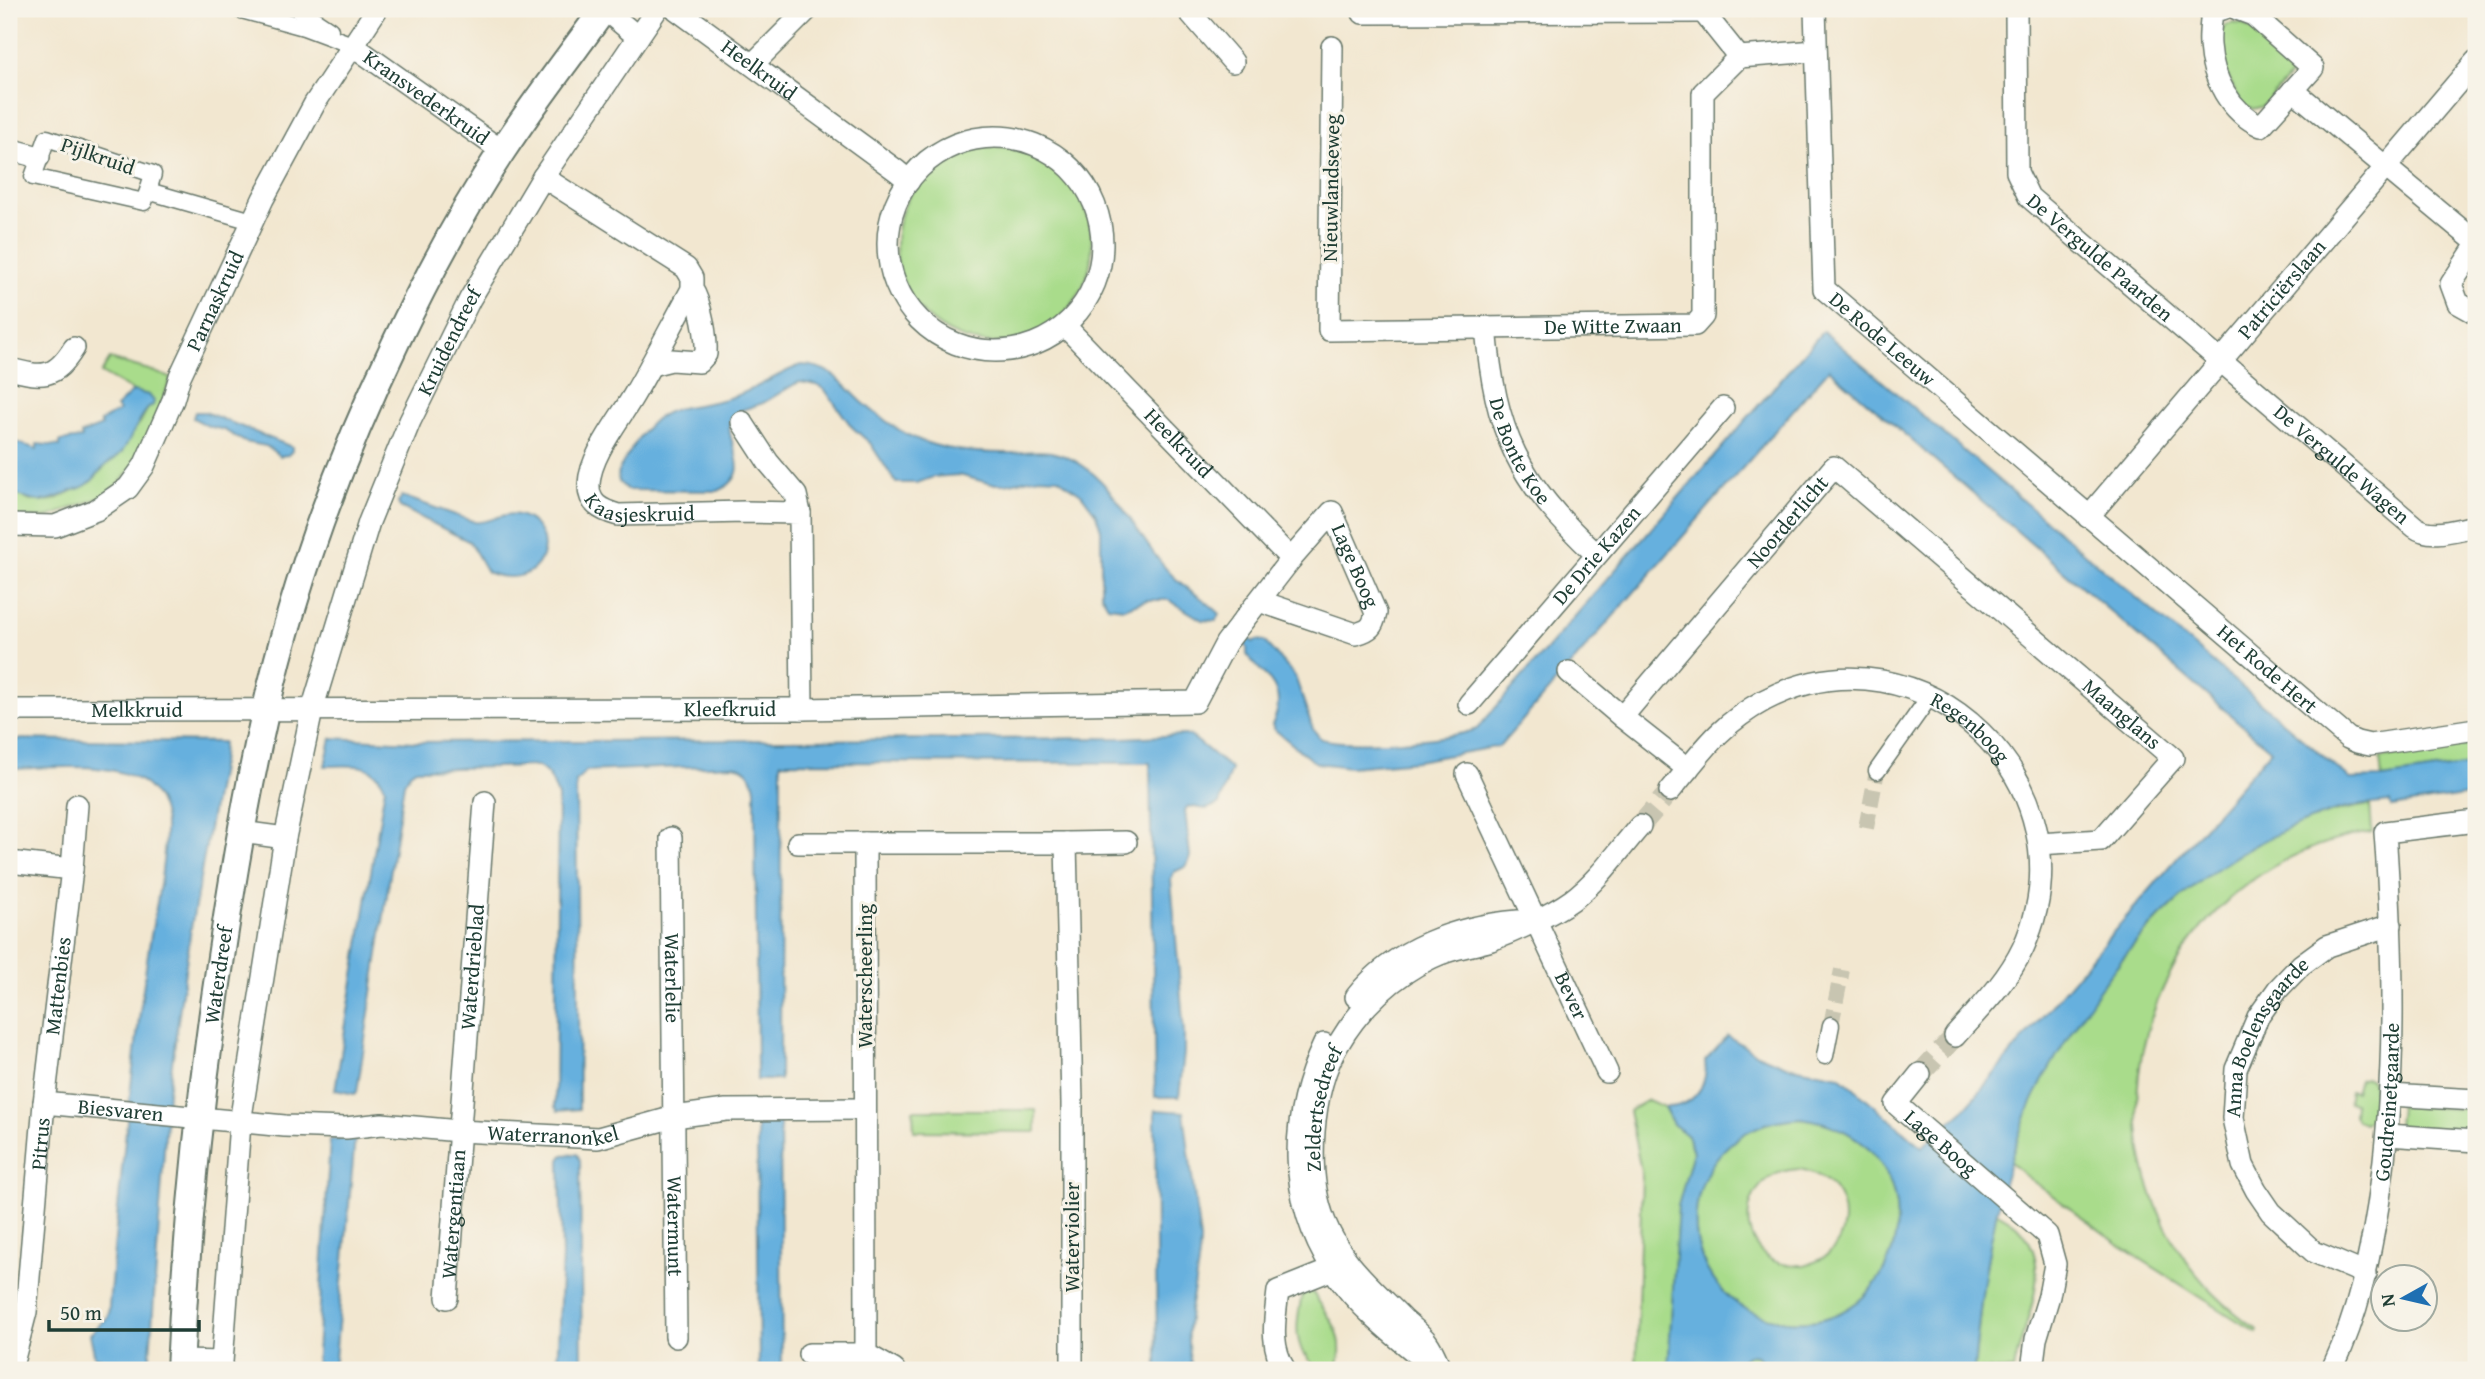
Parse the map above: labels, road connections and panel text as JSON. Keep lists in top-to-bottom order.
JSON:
{
  "streets": {
    "street": [
      "Heelkruid",
      "Kransvederkruid",
      "Pijlkruid",
      "Nieuwlandseweg",
      "De Vergulde Paarden",
      "Patriciërslaan",
      "Parnaskruid",
      "De Witte Zwaan",
      "De Rode Leeuw",
      "Kruidendreef",
      "De Bonte Koe",
      "De Vergulde Wagen",
      "Kaasjeskruid",
      "Noorderlicht",
      "De Drie Kazen",
      "Lage Boog",
      "Het Rode Hert",
      "Kleefkruid",
      "Melkkruid",
      "Maanglans",
      "Regenboog",
      "Waterdrieblad",
      "Waterdreef",
      "Waterscheerling",
      "Waterlelie",
      "Mattenbies",
      "Bever",
      "Anna Boelensgaarde",
      "Goudreinetgaarde",
      "Zeldertsedreef",
      "Biesvaren",
      "Waterranonkel",
      "Pitrus",
      "Watergentiaan",
      "Watermunt",
      "Waterviolier"
    ]
  },
  "crossings": [
    ["Heelkruid", "Lage Boog"],
    ["Kransvederkruid", "Parnaskruid"],
    ["Pijlkruid", "Parnaskruid"],
    ["Nieuwlandseweg", "De Witte Zwaan"],
    ["De Vergulde Paarden", "Patriciërslaan"],
    ["De Vergulde Paarden", "De Vergulde Wagen"],
    ["Patriciërslaan", "De Rode Leeuw"],
    ["Patriciërslaan", "De Vergulde Wagen"],
    ["Patriciërslaan", "Het Rode Hert"],
    ["De Witte Zwaan", "De Bonte Koe"],
    ["De Rode Leeuw", "Het Rode Hert"],
    ["Kruidendreef", "Kleefkruid"],
    ["Kruidendreef", "Waterdreef"],
    ["De Bonte Koe", "De Drie Kazen"],
    ["Noorderlicht", "Maanglans"],
    ["Lage Boog", "Kleefkruid"],
    ["Kleefkruid", "Melkkruid"],
    ["Kleefkruid", "Waterdreef"],
    ["Melkkruid", "Waterdreef"],
    ["Maanglans", "Regenboog"],
    ["Waterdrieblad", "Waterranonkel"],
    ["Waterdrieblad", "Watergentiaan"],
    ["Waterdreef", "Biesvaren"],
    ["Waterdreef", "Waterranonkel"],
    ["Waterscheerling", "Waterranonkel"],
    ["Waterlelie", "Waterranonkel"],
    ["Waterlelie", "Watermunt"],
    ["Mattenbies", "Biesvaren"],
    ["Mattenbies", "Pitrus"],
    ["Bever", "Zeldertsedreef"],
    ["Anna Boelensgaarde", "Goudreinetgaarde"],
    ["Biesvaren", "Pitrus"],
    ["Waterranonkel", "Watergentiaan"],
    ["Waterranonkel", "Watermunt"]
  ],
  "scale_bar": "50 m",
  "north": "left"
}
